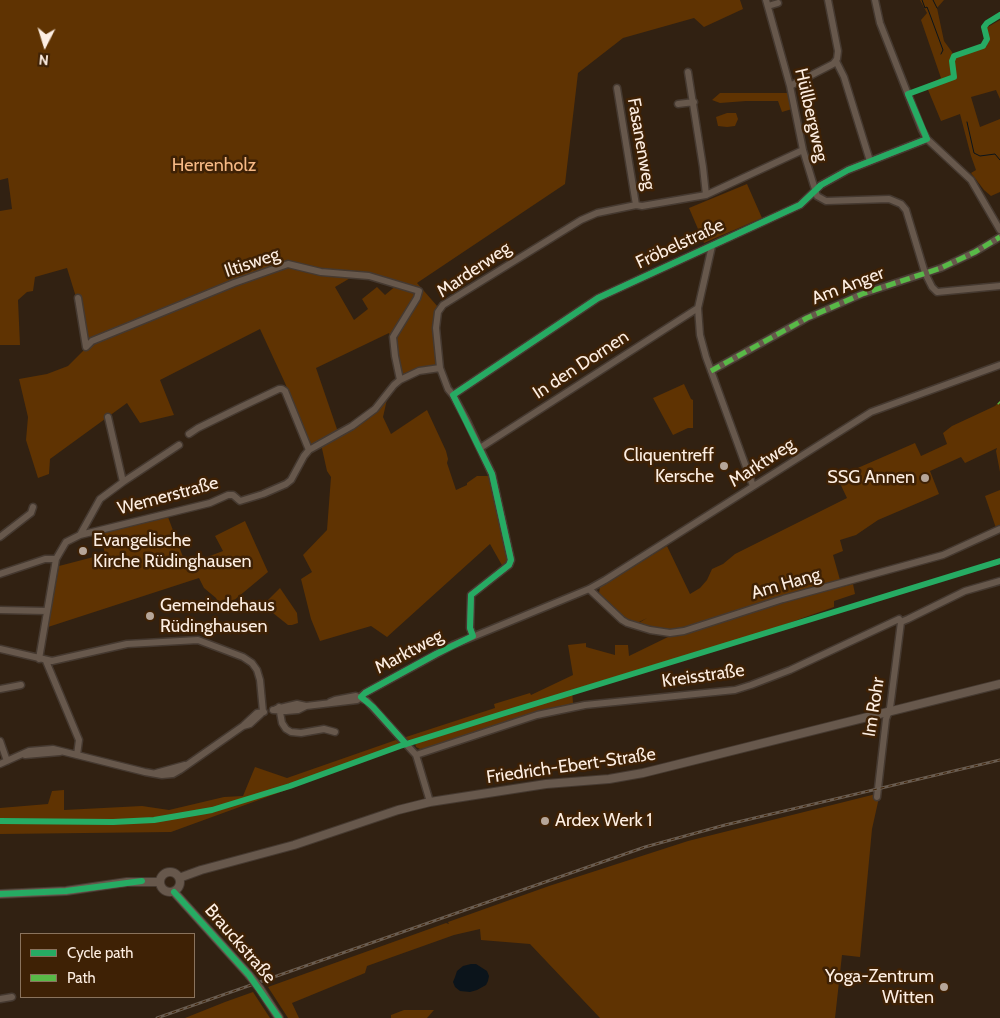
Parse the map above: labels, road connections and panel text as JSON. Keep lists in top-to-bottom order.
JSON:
{
  "streets": {
    "street": [
      "Hüllbergweg",
      "Fasanenweg",
      "Fröbelstraße",
      "Iltisweg",
      "Marderweg",
      "Am Anger",
      "In den Dornen",
      "Marktweg",
      "Wemerstraße",
      "Am Hang",
      "Kreisstraße",
      "Im Rohr",
      "Friedrich-Ebert-Straße",
      "Brauckstraße"
    ]
  },
  "crossings": [
    ["Hüllbergweg", "Fröbelstraße"],
    ["Hüllbergweg", "Marderweg"],
    ["Fasanenweg", "Marderweg"],
    ["Fröbelstraße", "Marderweg"],
    ["Iltisweg", "Wemerstraße"],
    ["Marderweg", "In den Dornen"],
    ["Marderweg", "Marktweg"],
    ["Marderweg", "Wemerstraße"],
    ["Marktweg", "Am Hang"],
    ["Kreisstraße", "Im Rohr"],
    ["Im Rohr", "Friedrich-Ebert-Straße"],
    ["Friedrich-Ebert-Straße", "Brauckstraße"]
  ],
  "parks": ["Herrenholz"],
  "places": [
    "Cliquentreff Kersche",
    "SSG Annen",
    "Evangelische Kirche Rüdinghausen",
    "Gemeindehaus Rüdinghausen",
    "Ardex Werk 1",
    "Yoga-Zentrum Witten"
  ],
  "legend": ["Cycle path", "Path"],
  "north": "bottom"
}
